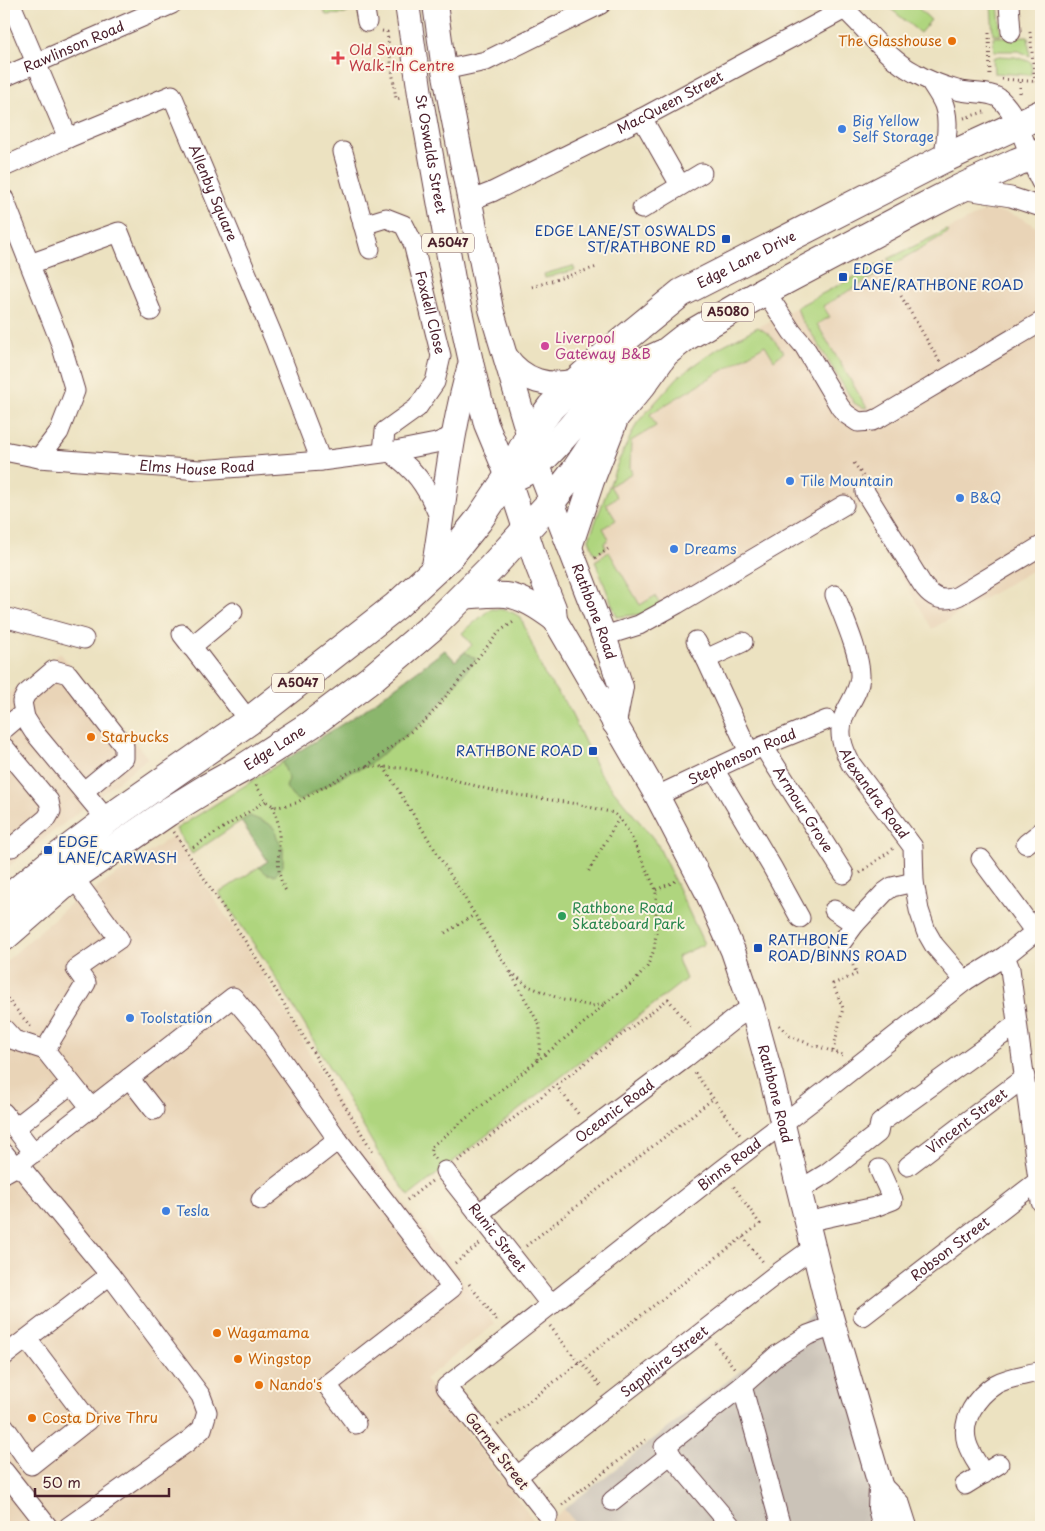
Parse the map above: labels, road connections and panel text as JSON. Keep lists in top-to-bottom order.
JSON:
{
  "streets": {
    "highway": [
      "A5047",
      "Edge Lane Drive",
      "A5080",
      "Edge Lane"
    ],
    "main road": ["St Oswalds Street", "Rathbone Road"],
    "street": [
      "Rawlinson Road",
      "MacQueen Street",
      "Allenby Square",
      "Foxdell Close",
      "Elms House Road",
      "Stephenson Road",
      "Alexandra Road",
      "Armour Grove",
      "Oceanic Road",
      "Vincent Street",
      "Binns Road",
      "Runic Street",
      "Robson Street",
      "Sapphire Street",
      "Garnet Street"
    ]
  },
  "crossings": [
    ["MacQueen Street", "St Oswalds Street"],
    ["St Oswalds Street", "A5047"],
    ["St Oswalds Street", "Edge Lane Drive"],
    ["Allenby Square", "Elms House Road"],
    ["A5047", "Edge Lane Drive"],
    ["A5047", "A5080"],
    ["A5047", "Rathbone Road"],
    ["A5047", "Edge Lane"],
    ["Foxdell Close", "Elms House Road"],
    ["A5080", "Rathbone Road"],
    ["A5080", "Edge Lane"],
    ["Rathbone Road", "Edge Lane"],
    ["Rathbone Road", "Stephenson Road"],
    ["Rathbone Road", "Oceanic Road"],
    ["Rathbone Road", "Binns Road"],
    ["Rathbone Road", "Sapphire Street"],
    ["Stephenson Road", "Armour Grove"],
    ["Alexandra Road", "Binns Road"],
    ["Oceanic Road", "Runic Street"],
    ["Binns Road", "Runic Street"],
    ["Binns Road", "Garnet Street"],
    ["Sapphire Street", "Garnet Street"]
  ],
  "places": {
    "other": [
      "The Glasshouse",
      "Big Yellow Self Storage",
      "Liverpool Gateway B&B",
      "Tile Mountain",
      "B&Q",
      "Dreams",
      "Starbucks",
      "Rathbone Road Skateboard Park",
      "Toolstation",
      "Tesla",
      "Wagamama",
      "Wingstop",
      "Nando's",
      "Costa Drive Thru"
    ],
    "health": ["Old Swan Walk-In Centre"],
    "transit": [
      "EDGE LANE/ST OSWALDS ST/RATHBONE RD",
      "EDGE LANE/RATHBONE ROAD",
      "RATHBONE ROAD",
      "EDGE LANE/CARWASH",
      "RATHBONE ROAD/BINNS ROAD"
    ]
  },
  "scale_bar": "50 m"
}
